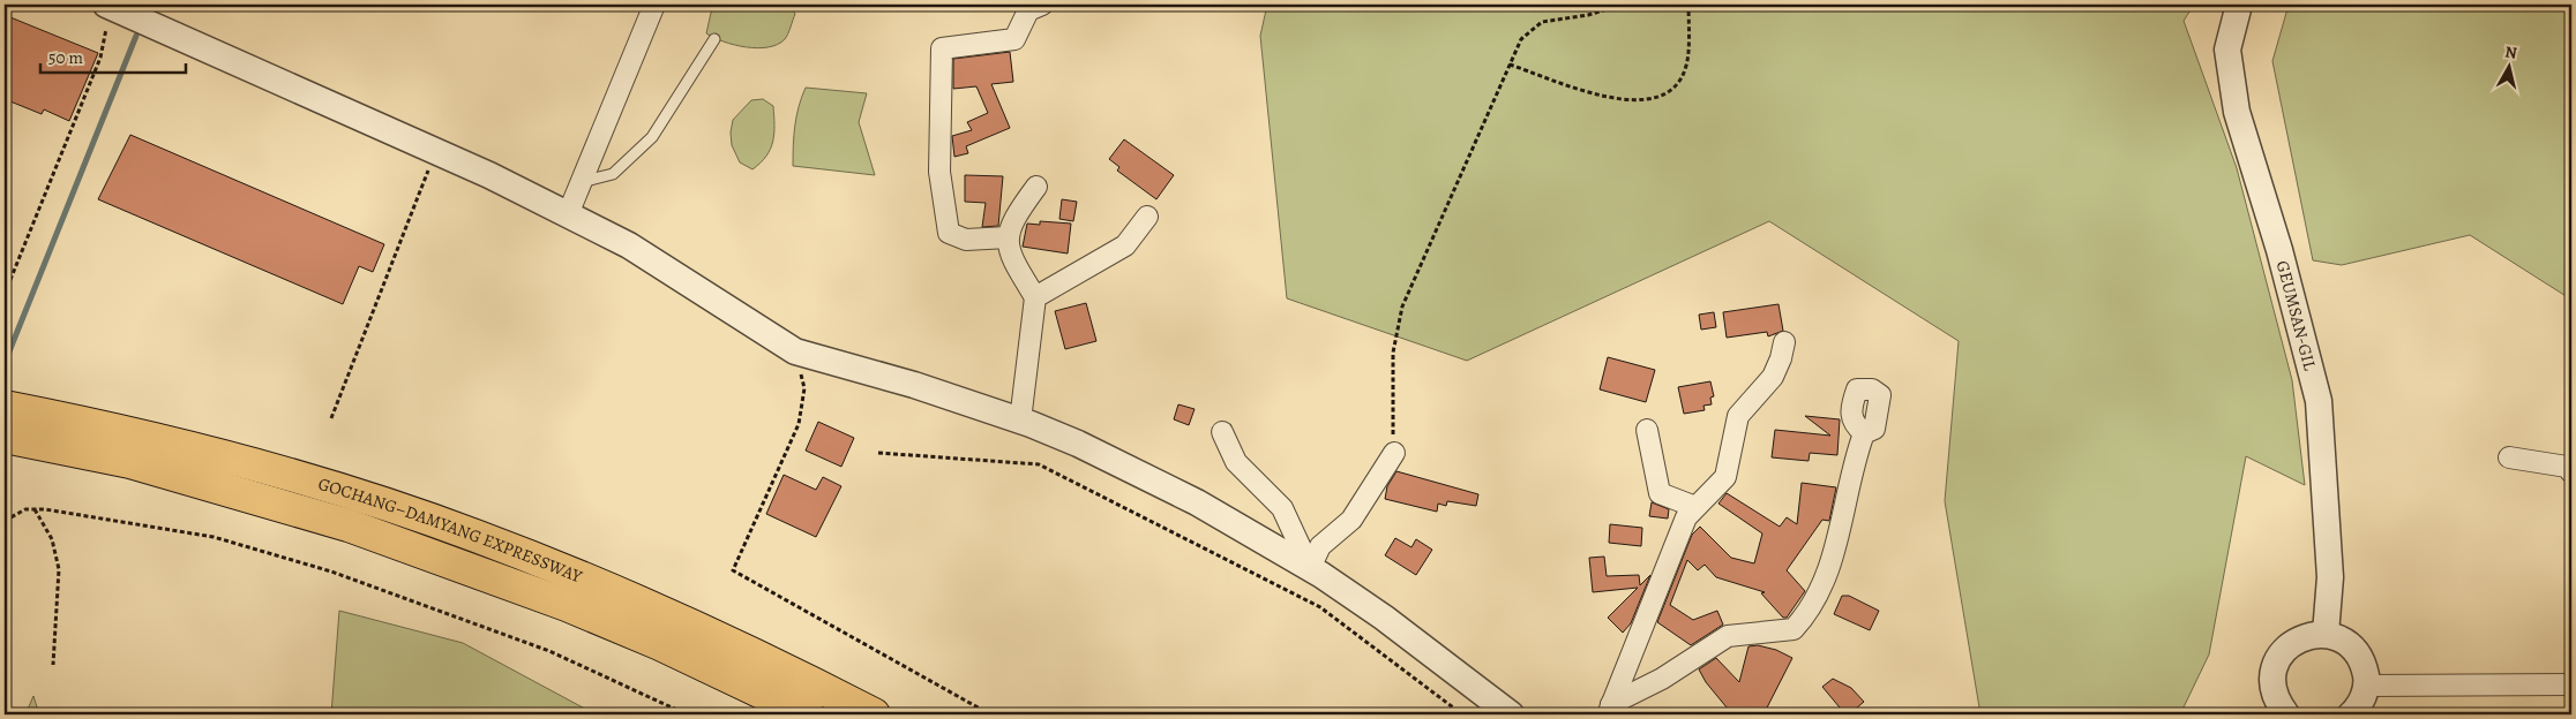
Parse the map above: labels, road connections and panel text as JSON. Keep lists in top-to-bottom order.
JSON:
{
  "streets": {
    "highway": ["GOCHANG–DAMYANG EXPRESSWAY"],
    "street": ["GEUMSAN-GIL"]
  },
  "scale_bar": "50 m",
  "north": "top"
}
